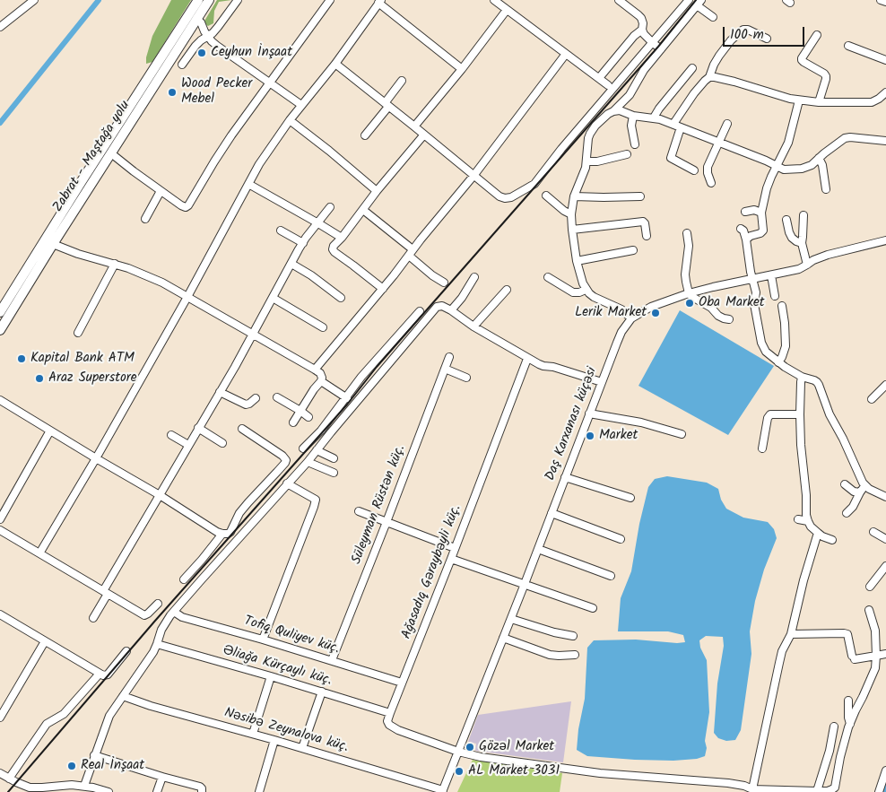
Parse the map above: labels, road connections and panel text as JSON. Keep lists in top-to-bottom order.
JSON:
{
  "streets": {
    "main road": ["Zabrat - Maştağa yolu"],
    "street": [
      "Daş Karxanası küçəsi",
      "Süleyman Rüstən küç.",
      "Ağasadıq Gəraybəyli küç.",
      "Tofiq Quliyev küç.",
      "Əliağa Kürçaylı küç.",
      "Nəsibə Zeynalova küç."
    ]
  },
  "crossings": [
    ["Daş Karxanası küçəsi", "Nəsibə Zeynalova küç."],
    ["Süleyman Rüstən küç.", "Tofiq Quliyev küç."],
    ["Ağasadıq Gəraybəyli küç.", "Tofiq Quliyev küç."],
    ["Ağasadıq Gəraybəyli küç.", "Əliağa Kürçaylı küç."]
  ],
  "places": [
    "Ceyhun İnşaat",
    "Wood Pecker Mebel",
    "Oba Market",
    "Lerik Market",
    "Kapital Bank ATM",
    "Araz Superstore",
    "Market",
    "Gözəl Market",
    "Real İnşaat",
    "AL Market 3031"
  ],
  "scale_bar": "100 m"
}
